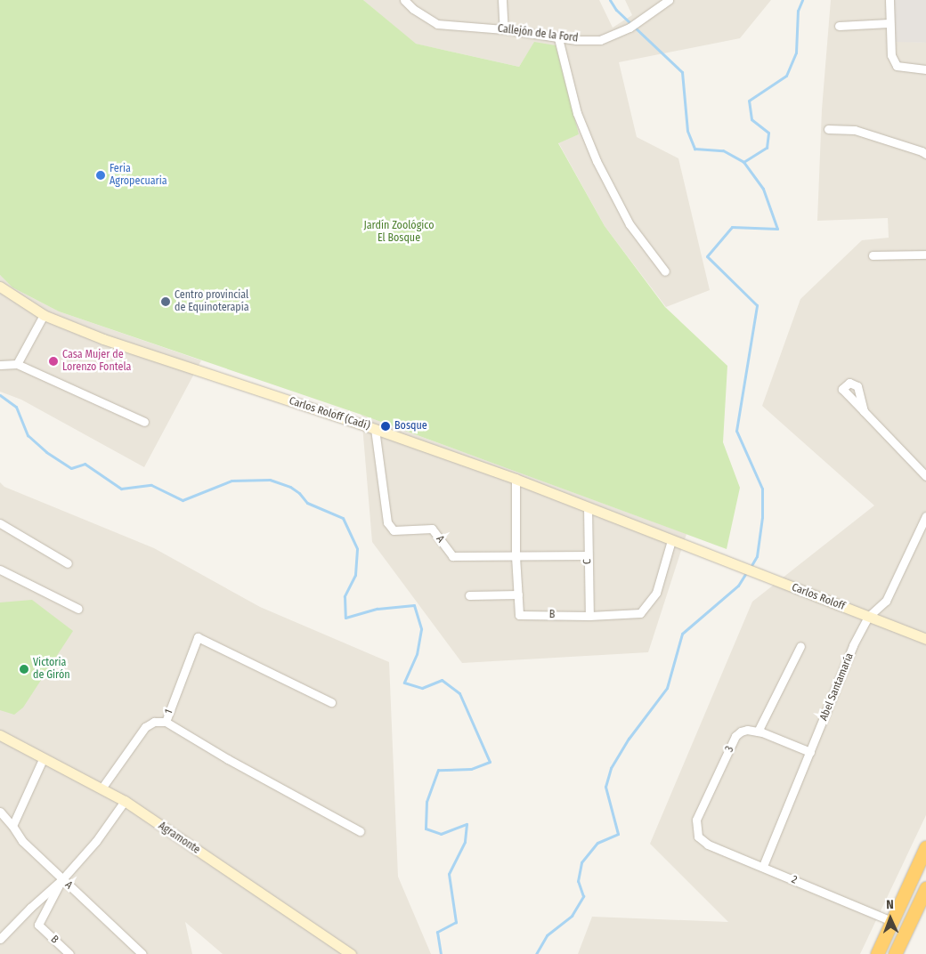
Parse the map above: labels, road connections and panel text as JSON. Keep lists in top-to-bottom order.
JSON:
{
  "streets": {
    "street": [
      "Callejón de la Ford",
      "Carlos Roloff (Cadí)",
      "A",
      "C",
      "Carlos Roloff",
      "B",
      "Abel Santamaría",
      "1",
      "3",
      "Agramonte",
      "2"
    ]
  },
  "crossings": [
    ["Carlos Roloff (Cadí)", "A"],
    ["Carlos Roloff (Cadí)", "C"],
    ["Carlos Roloff (Cadí)", "Carlos Roloff"],
    ["Carlos Roloff (Cadí)", "B"],
    ["A", "C"],
    ["A", "B"],
    ["C", "B"],
    ["Carlos Roloff", "Abel Santamaría"],
    ["Abel Santamaría", "3"],
    ["Abel Santamaría", "2"],
    ["1", "Agramonte"],
    ["3", "2"]
  ],
  "parks": ["Jardín Zoológico El Bosque"],
  "places": [
    "Feria Agropecuaria",
    "Centro provincial de Equinoterapía",
    "Casa Mujer de Lorenzo Fontela",
    "Bosque",
    "Victoria de Girón"
  ],
  "north": "top"
}
